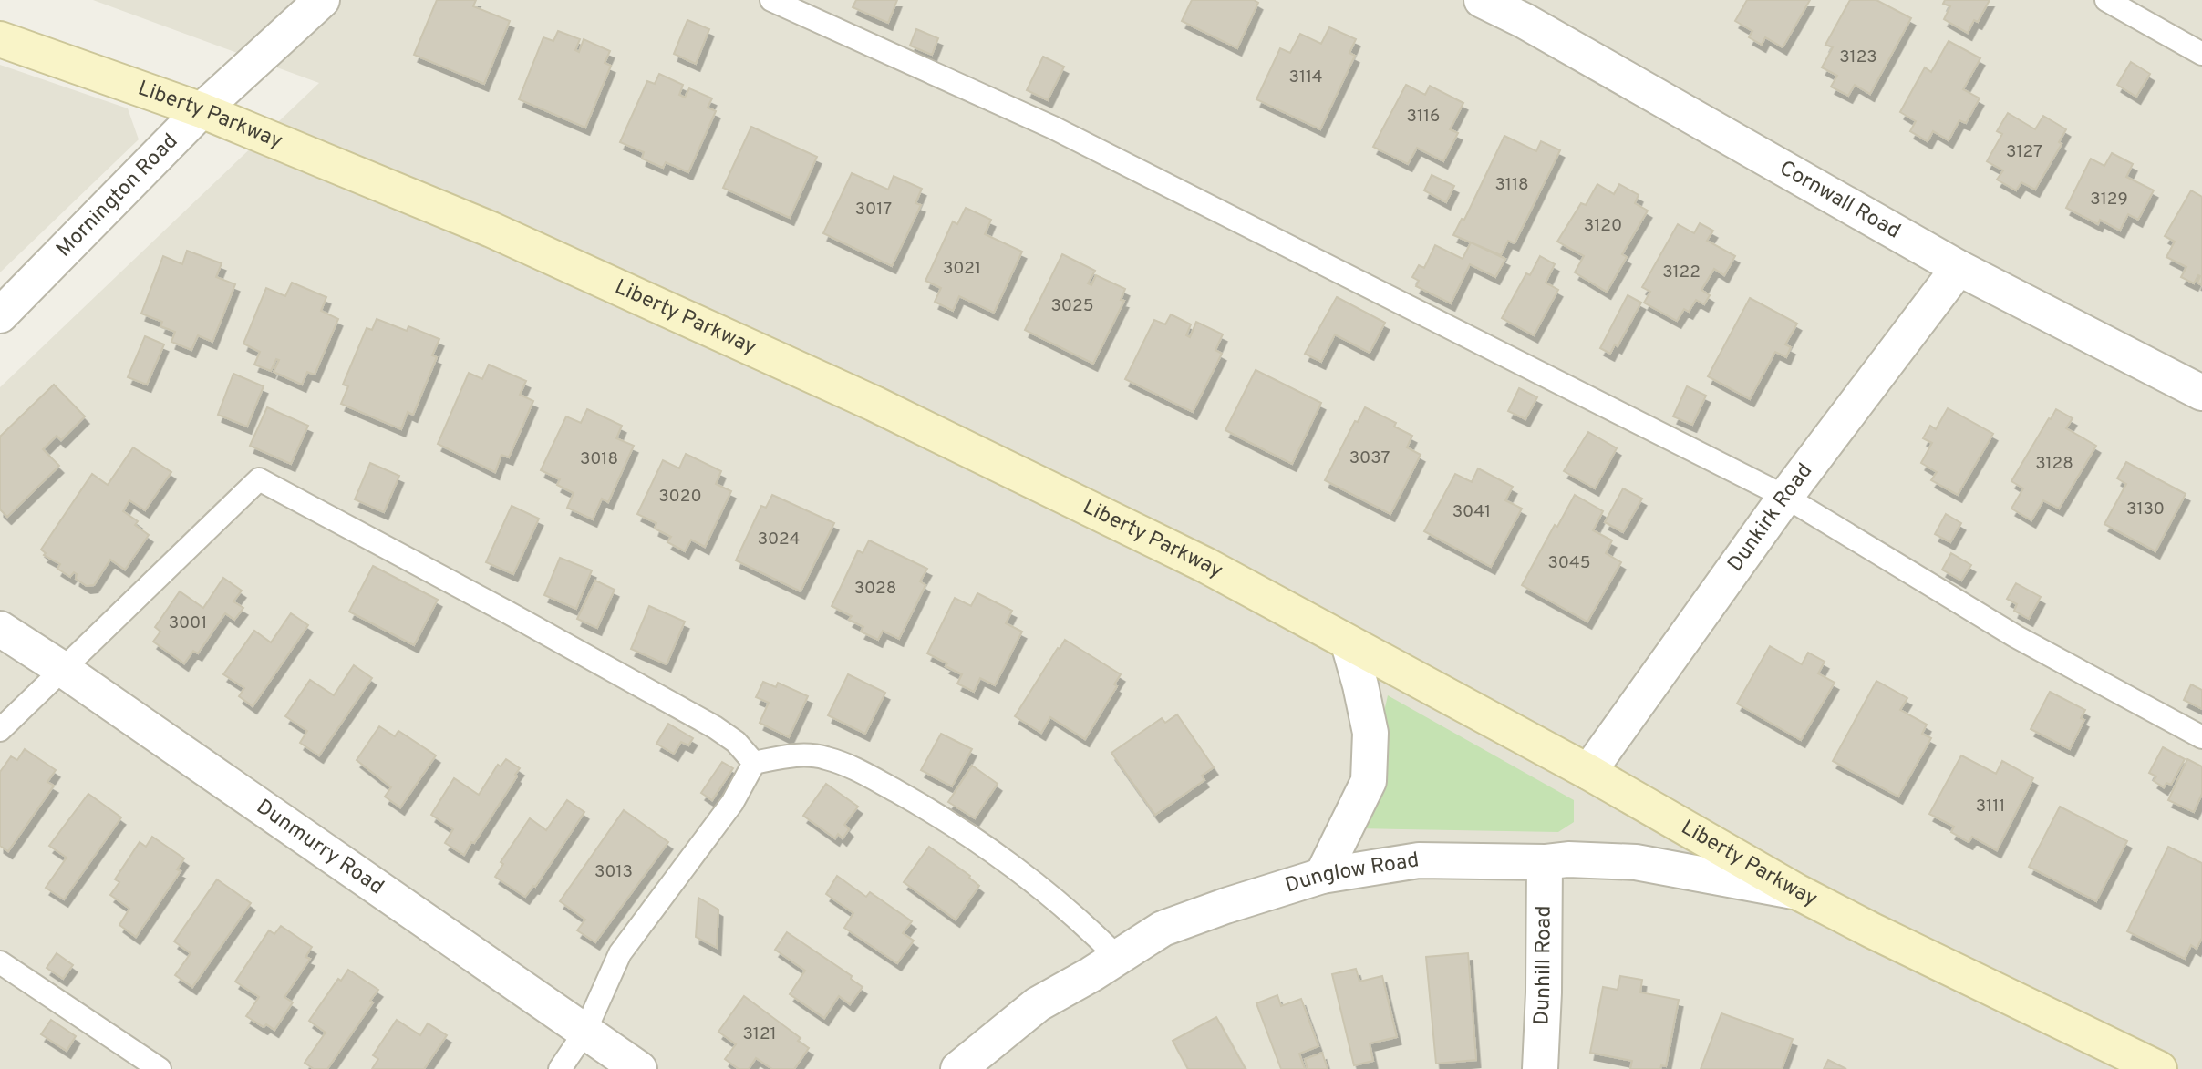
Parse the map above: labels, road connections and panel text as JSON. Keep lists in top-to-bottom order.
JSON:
{
  "streets": {
    "street": [
      "Liberty Parkway",
      "Mornington Road",
      "Cornwall Road",
      "Dunkirk Road",
      "Dunmurry Road",
      "Dunglow Road",
      "Dunhill Road"
    ]
  },
  "crossings": [
    ["Liberty Parkway", "Mornington Road"],
    ["Liberty Parkway", "Dunkirk Road"],
    ["Liberty Parkway", "Dunglow Road"],
    ["Cornwall Road", "Dunkirk Road"],
    ["Dunglow Road", "Dunhill Road"]
  ],
  "house_numbers": [
    "3123",
    "3114",
    "3116",
    "3127",
    "3118",
    "3129",
    "3017",
    "3120",
    "3021",
    "3122",
    "3025",
    "3037",
    "3018",
    "3128",
    "3020",
    "3130",
    "3041",
    "3024",
    "3045",
    "3028",
    "3001",
    "3111",
    "3013",
    "3121"
  ]
}
